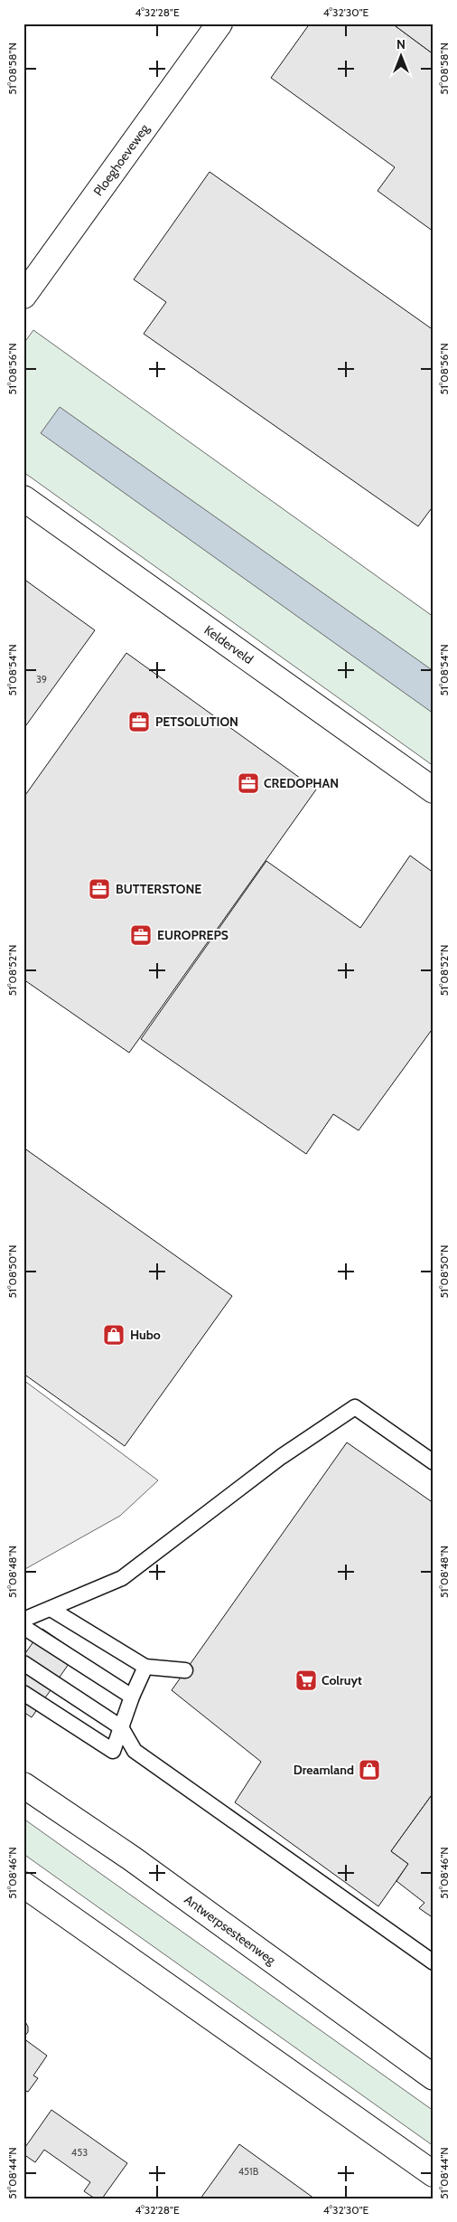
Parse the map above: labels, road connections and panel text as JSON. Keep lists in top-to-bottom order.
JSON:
{
  "streets": {
    "main road": ["Ploeghoeveweg", "Kelderveld", "Antwerpsesteenweg"]
  },
  "places": {
    "office": [
      "PETSOLUTION",
      "CREDOPHAN",
      "BUTTERSTONE",
      "EUROPREPS"
    ],
    "shop": ["Hubo", "Dreamland"],
    "supermarket": ["Colruyt"]
  },
  "house_numbers": ["39", "453", "451B"],
  "north": "top",
  "coordinates": [
    "4°32'28\"E",
    "4°32'30\"E",
    "51°08'58\"N",
    "51°08'56\"N",
    "51°08'54\"N",
    "51°08'52\"N",
    "51°08'50\"N",
    "51°08'48\"N",
    "51°08'46\"N",
    "51°08'44\"N"
  ]
}
